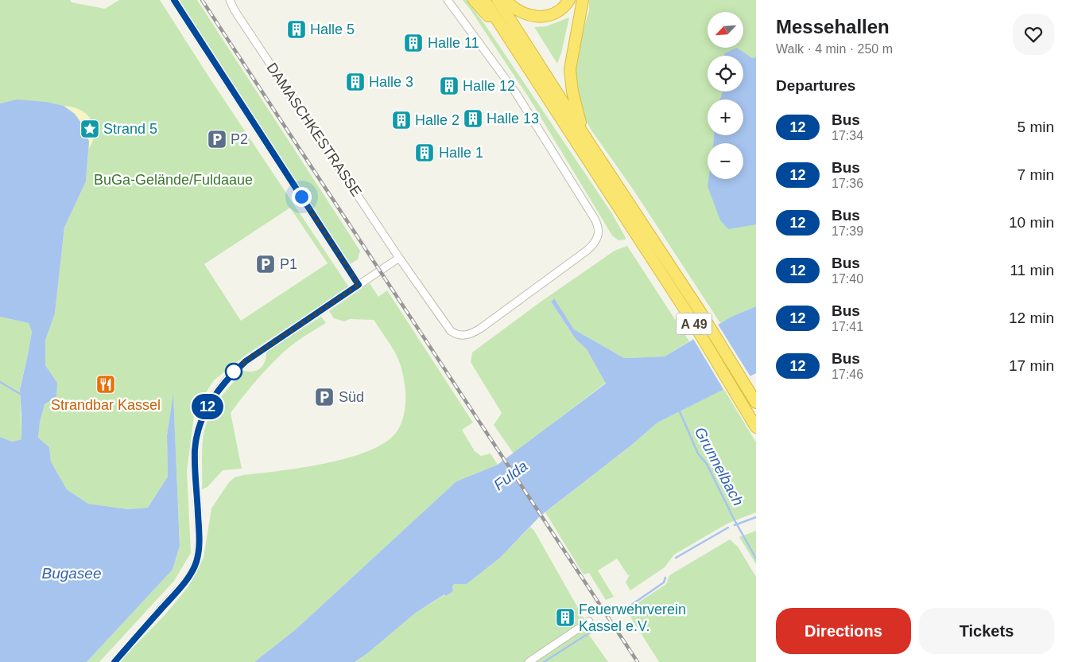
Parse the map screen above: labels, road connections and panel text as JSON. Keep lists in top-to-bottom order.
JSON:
{
  "streets": {
    "highway": ["A 49"],
    "street": ["DAMASCHKESTRASSE"]
  },
  "water": ["Grunnelbach", "Fulda", "Bugasee"],
  "parks": ["BuGa-Gelände/Fuldaaue"],
  "places": {
    "building": [
      "Halle 5",
      "Halle 11",
      "Halle 3",
      "Halle 12",
      "Halle 13",
      "Halle 2",
      "Halle 1",
      "Feuerwehrverein Kassel e.V."
    ],
    "place": ["Strand 5"],
    "parking": ["P2", "P1", "Süd"],
    "restaurant": ["Strandbar Kassel"]
  },
  "lines": ["bus line 12"],
  "north": "bottom left",
  "page": {
    "on_map": "12",
    "heading": [
      ["Messehallen", "Walk · 4 min · 250 m"],
      "Departures"
    ],
    "map_buttons": ["+", "−"],
    "list": [
      {
        "mark": "12",
        "name": "Bus",
        "note": "17:34",
        "value": "5 min"
      },
      {
        "mark": "12",
        "name": "Bus",
        "note": "17:36",
        "value": "7 min"
      },
      {
        "mark": "12",
        "name": "Bus",
        "note": "17:39",
        "value": "10 min"
      },
      {
        "mark": "12",
        "name": "Bus",
        "note": "17:40",
        "value": "11 min"
      },
      {
        "mark": "12",
        "name": "Bus",
        "note": "17:41",
        "value": "12 min"
      },
      {
        "mark": "12",
        "name": "Bus",
        "note": "17:46",
        "value": "17 min"
      }
    ],
    "buttons": ["Directions", "Tickets"]
  }
}
